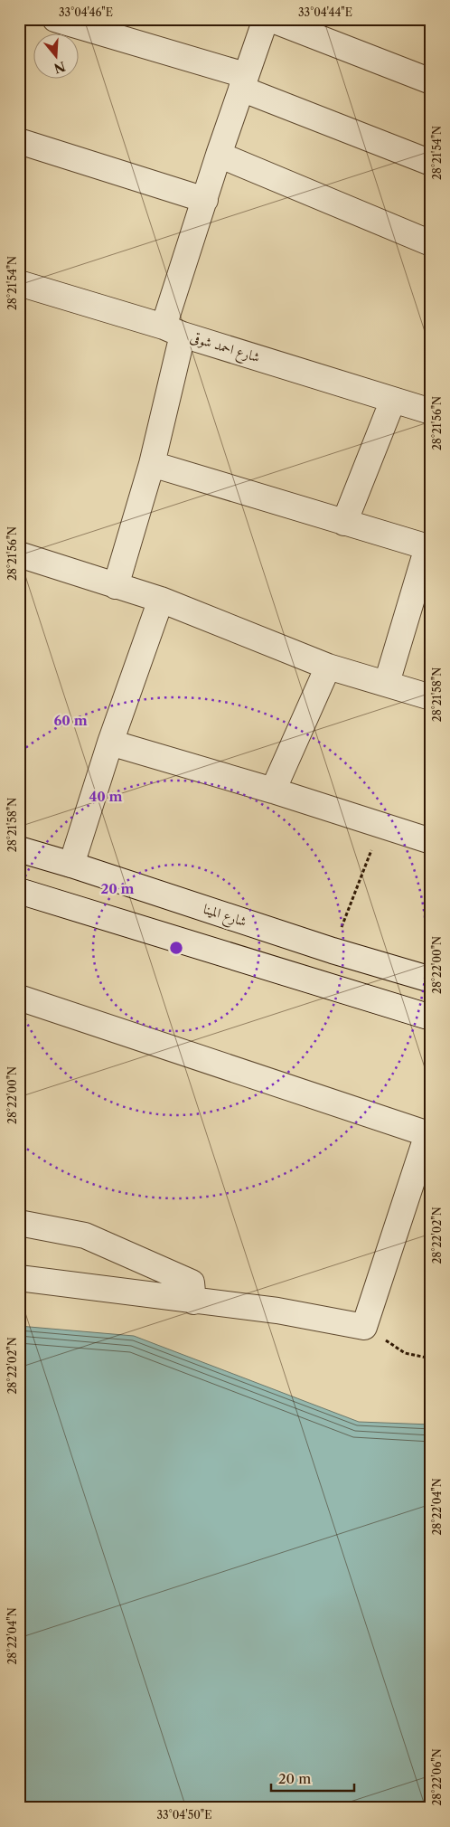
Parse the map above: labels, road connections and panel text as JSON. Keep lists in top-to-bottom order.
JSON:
{
  "streets": {
    "street": ["شارع احمد شوقى", "شارع المينا"]
  },
  "scale_bar": "20 m",
  "north": "bottom",
  "coordinates": [
    "33°04'46\"E",
    "33°04'44\"E",
    "28°21'54\"N",
    "28°21'56\"N",
    "28°21'58\"N",
    "28°22'00\"N",
    "28°22'02\"N",
    "28°22'04\"N",
    "28°22'06\"N",
    "33°04'50\"E"
  ],
  "rings": ["60 m", "40 m", "20 m"]
}
